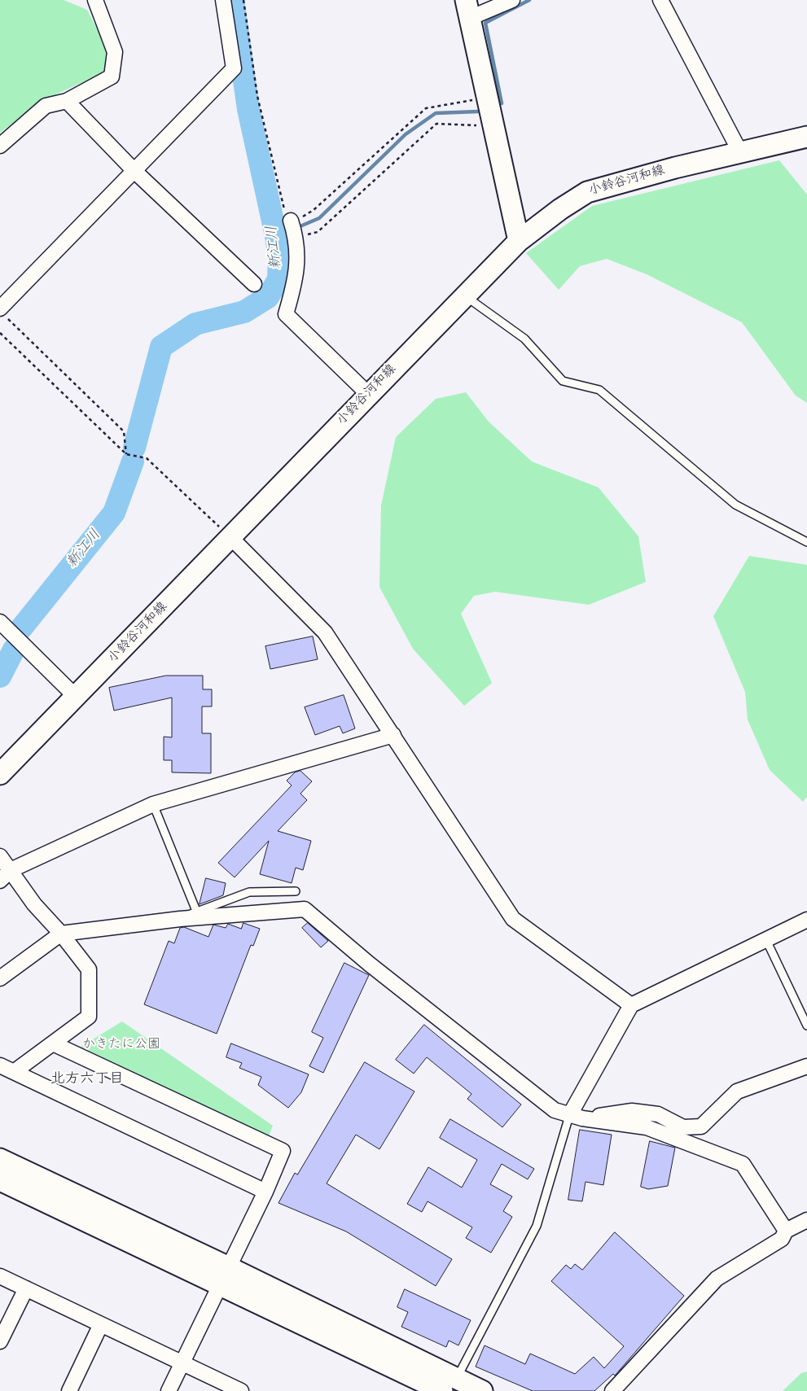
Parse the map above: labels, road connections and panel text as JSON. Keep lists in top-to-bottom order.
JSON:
{
  "streets": {
    "main road": ["小鈴谷河和線"]
  },
  "districts": ["北方六丁目"],
  "water": ["新江川"],
  "parks": ["かきたに公園"]
}
